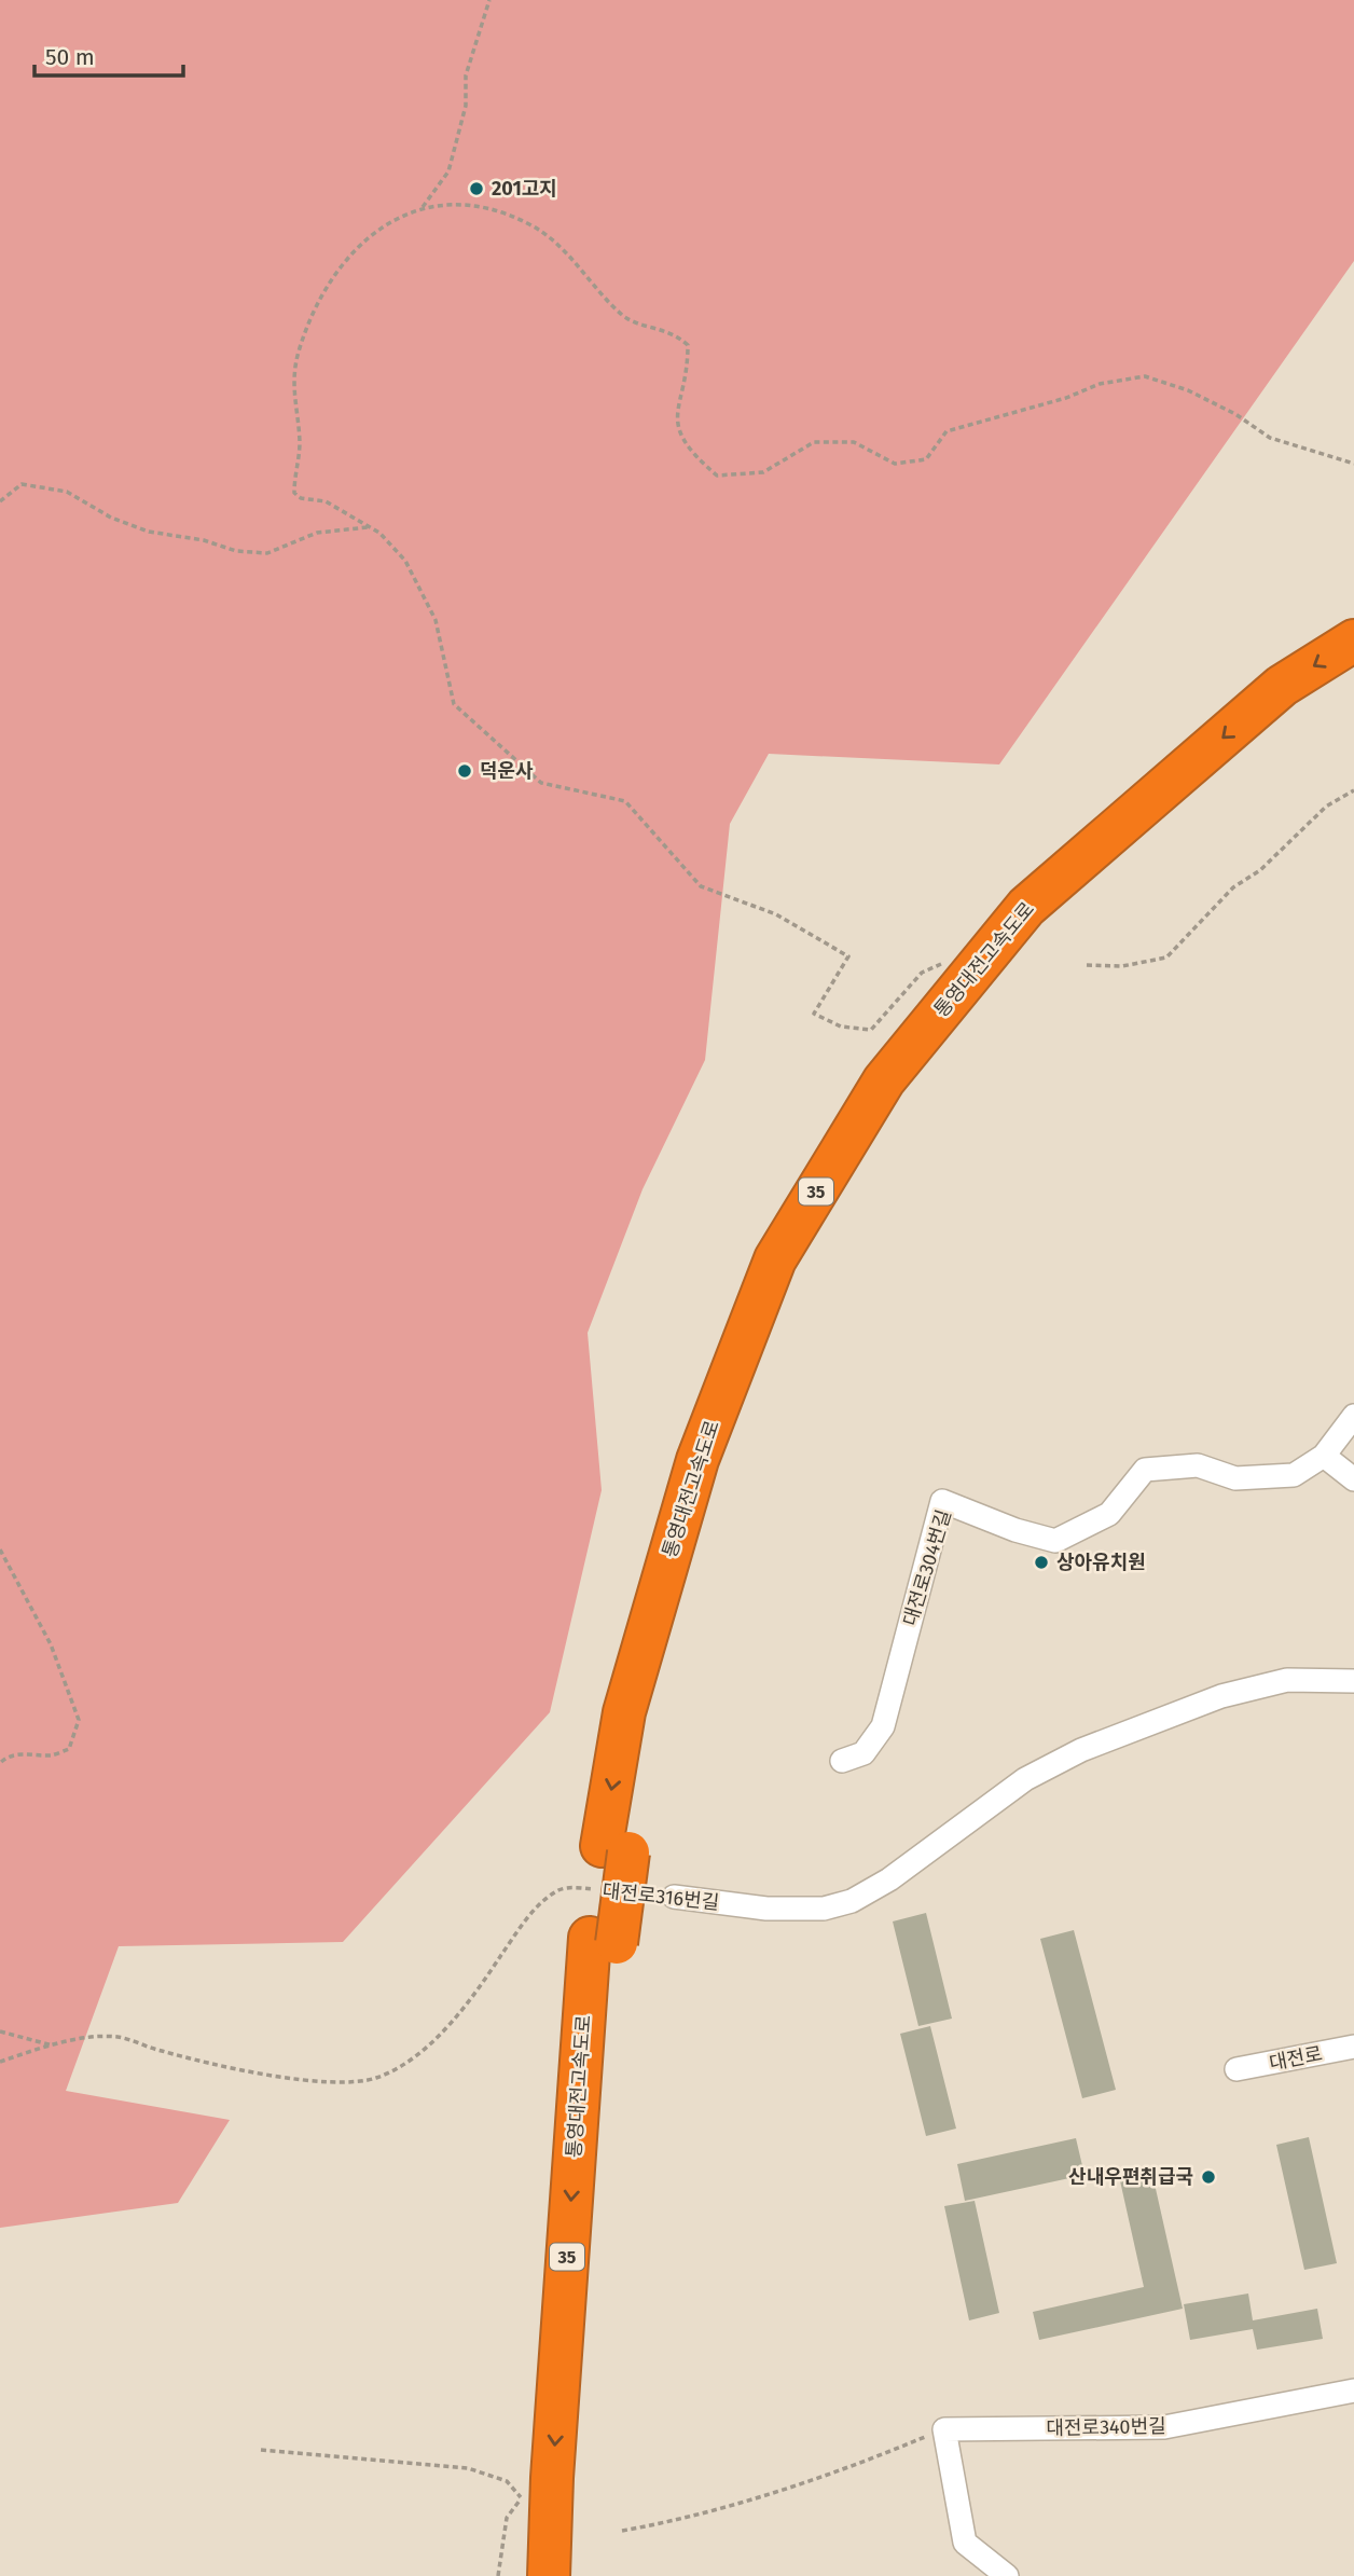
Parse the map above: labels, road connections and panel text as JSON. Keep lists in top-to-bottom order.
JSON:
{
  "streets": {
    "highway": ["통영대전고속도로", "35"],
    "street": [
      "대전로304번길",
      "대전로316번길",
      "대전로",
      "대전로340번길"
    ]
  },
  "places": [
    "201고지",
    "덕운사",
    "상아유치원",
    "산내우편취급국"
  ],
  "scale_bar": "50 m"
}
